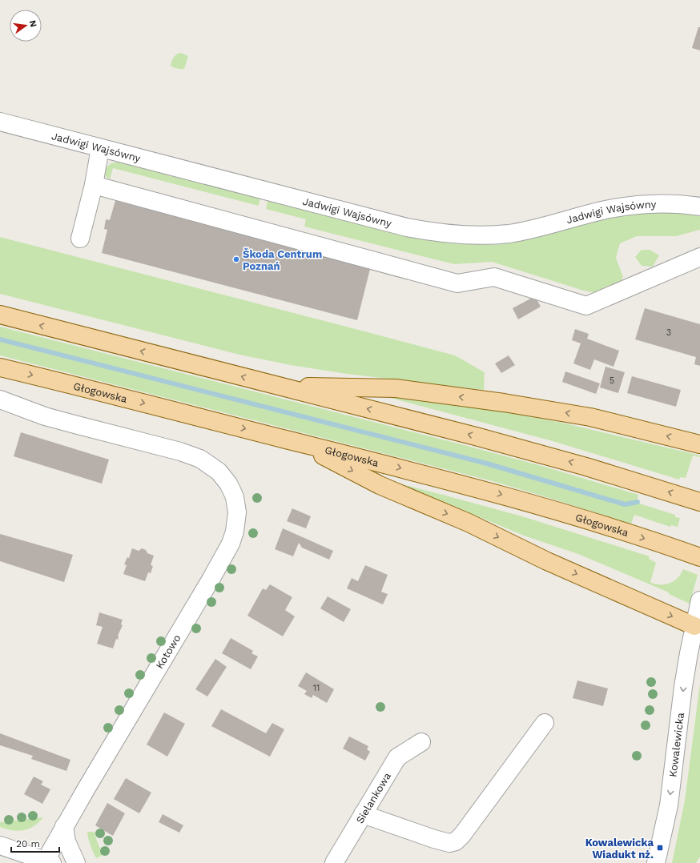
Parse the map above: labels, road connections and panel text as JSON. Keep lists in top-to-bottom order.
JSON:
{
  "streets": {
    "main road": ["Głogowska"],
    "street": [
      "Jadwigi Wajsówny",
      "Kotowo",
      "Kowalewicka",
      "Sielankowa"
    ]
  },
  "one_way": ["Kowalewicka"],
  "places": {
    "other": ["Škoda Centrum Poznań"],
    "transit": ["Kowalewicka Wiadukt nż."]
  },
  "house_numbers": ["3", "5", "11"],
  "scale_bar": "20 m",
  "north": "right"
}
